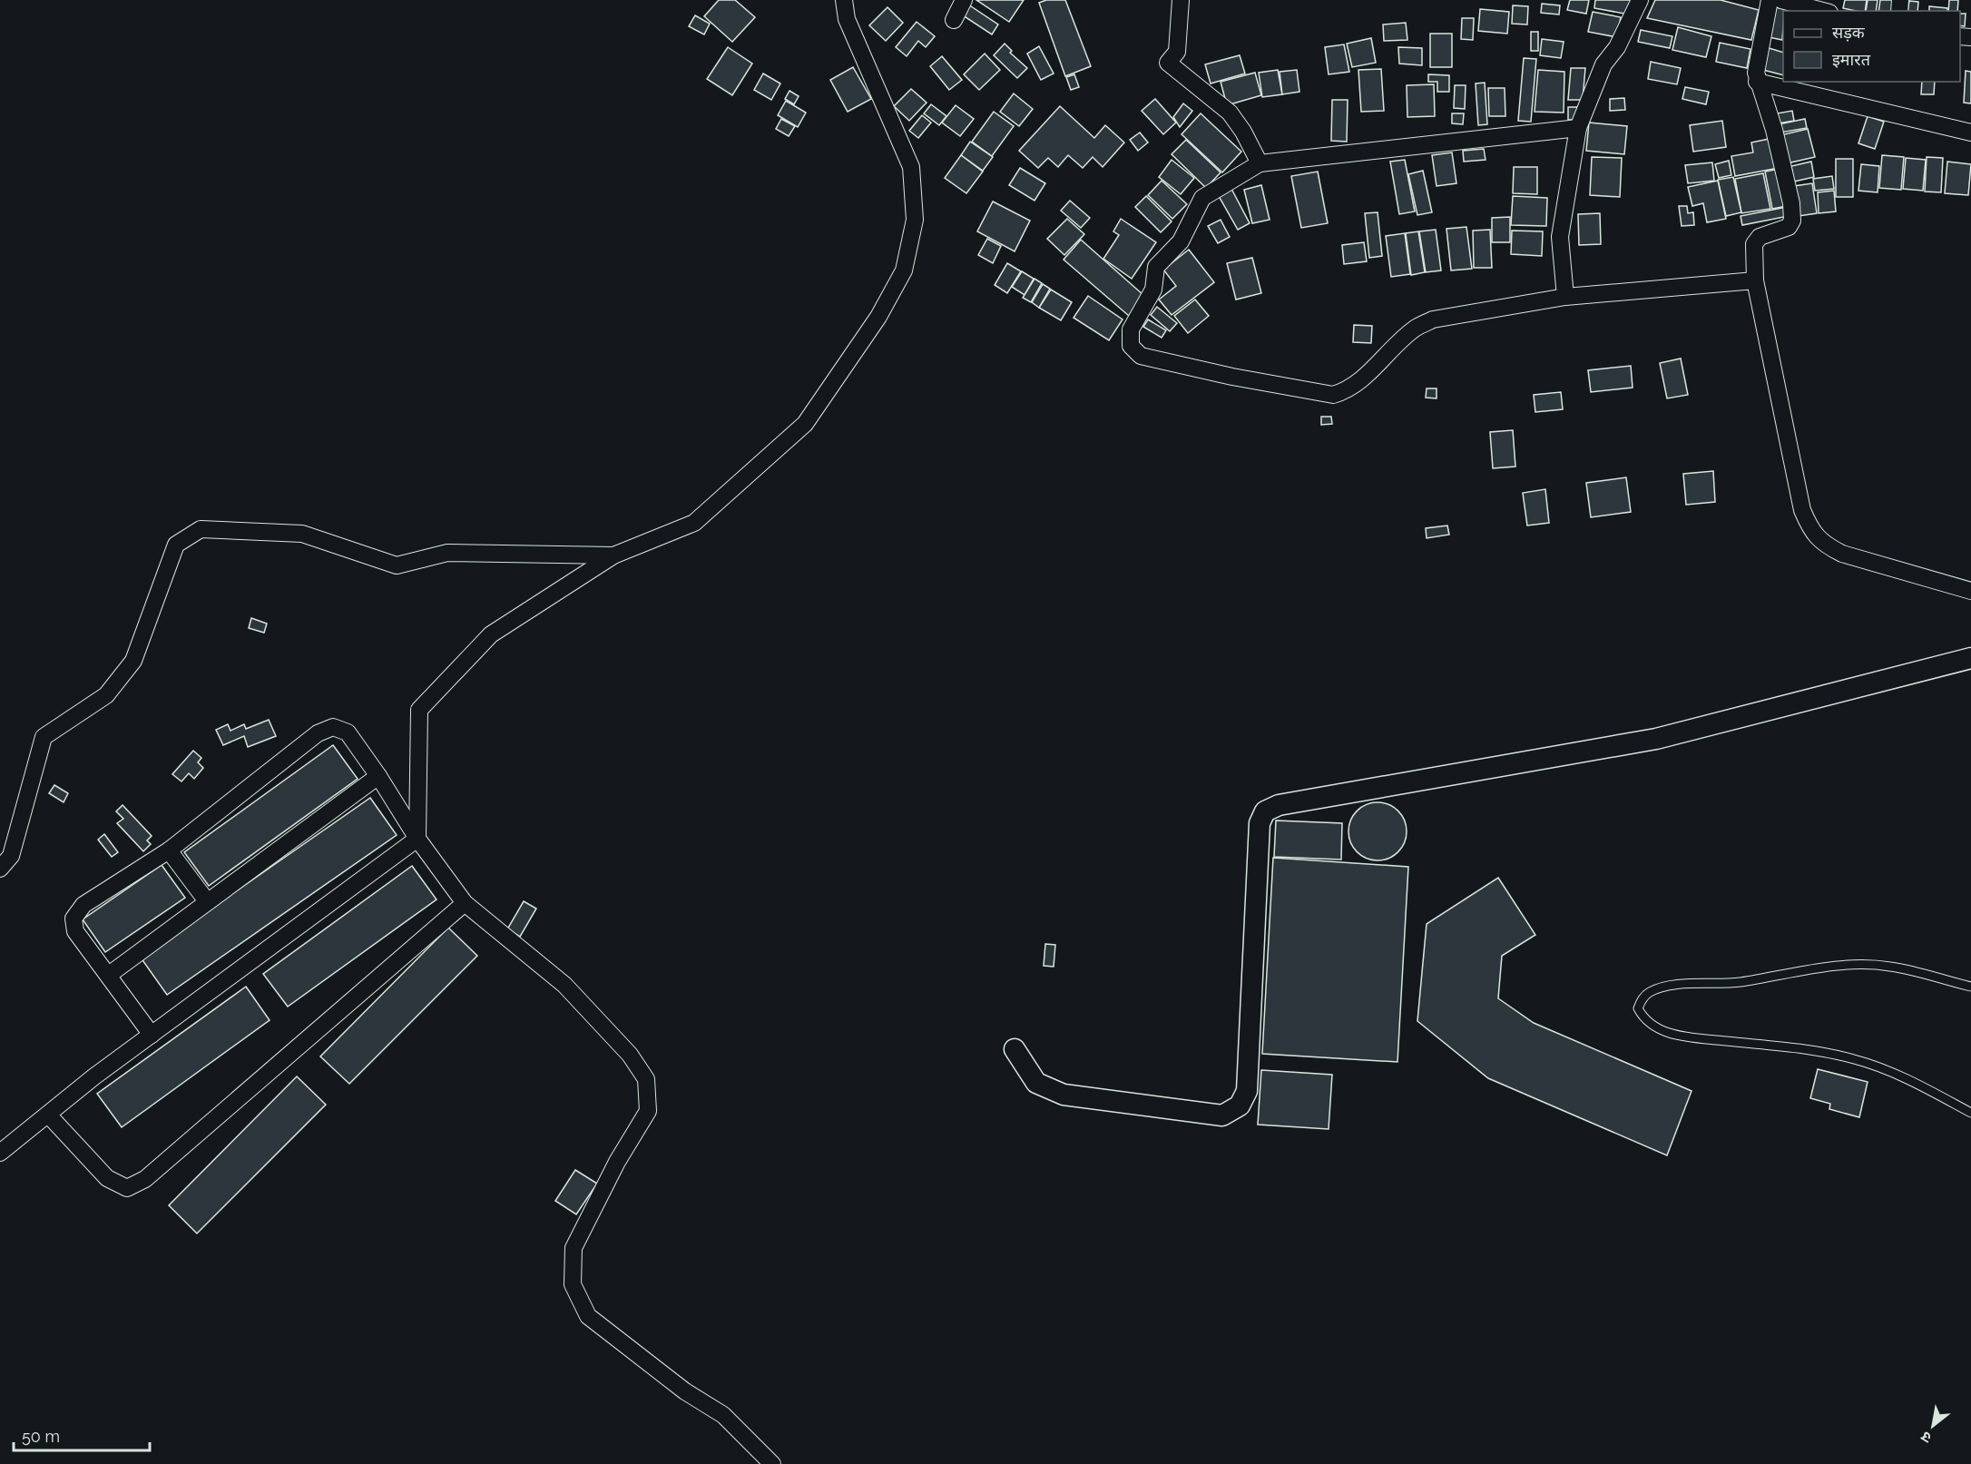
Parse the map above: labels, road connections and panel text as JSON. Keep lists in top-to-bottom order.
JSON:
{
  "legend": ["सड़क", "इमारत"],
  "scale_bar": "50 m",
  "north": "bottom left"
}
